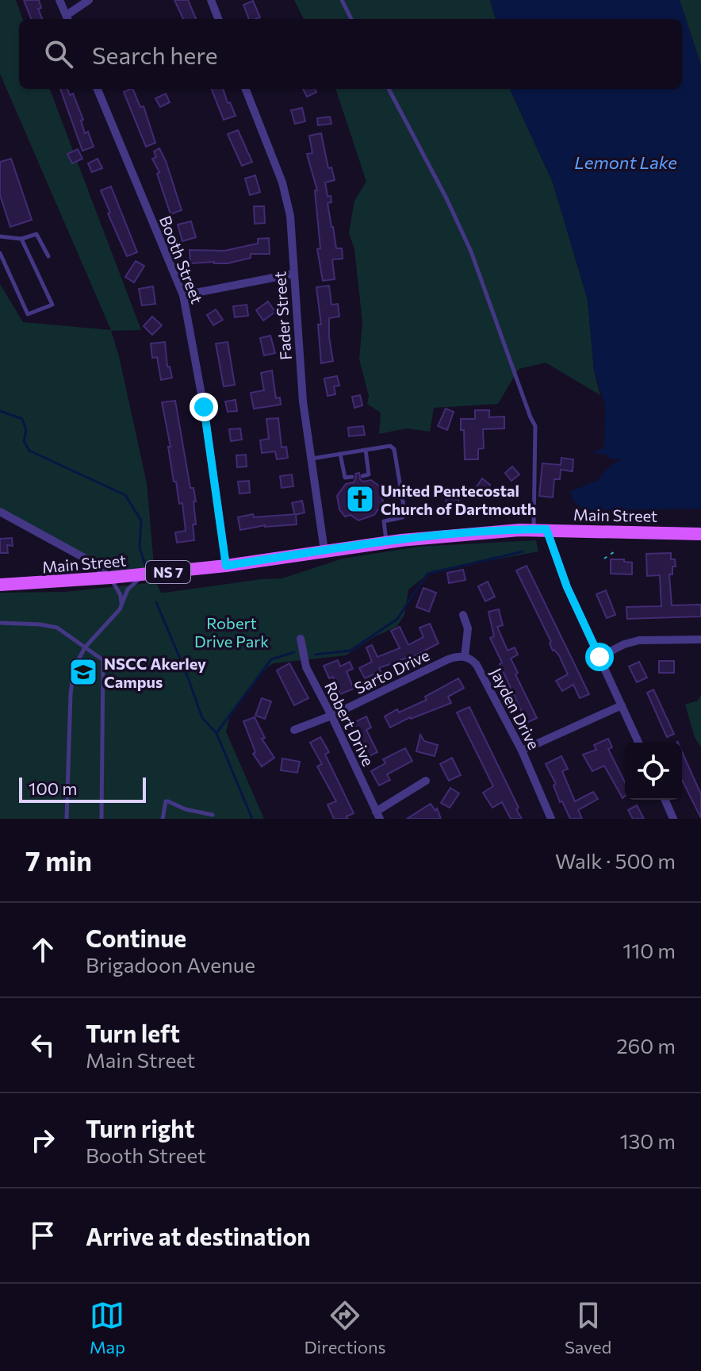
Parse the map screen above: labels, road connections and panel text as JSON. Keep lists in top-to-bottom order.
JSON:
{
  "streets": {
    "main road": ["Main Street", "NS 7"],
    "street": [
      "Booth Street",
      "Fader Street",
      "Sarto Drive",
      "Jayden Drive",
      "Robert Drive"
    ]
  },
  "crossings": [
    ["Booth Street", "Main Street"],
    ["Fader Street", "Main Street"],
    ["Sarto Drive", "Jayden Drive"],
    ["Sarto Drive", "Robert Drive"]
  ],
  "water": ["Lemont Lake"],
  "parks": ["Robert Drive Park"],
  "places": {
    "church": ["United Pentecostal Church of Dartmouth"],
    "school or university": ["NSCC Akerley Campus"]
  },
  "scale_bar": "100 m",
  "page": {
    "search": "Search here",
    "scale": "100 m",
    "heading": ["7 min", "Walk · 500 m"],
    "list": [
      ["Continue", "Brigadoon Avenue", "110 m"],
      ["Turn left", "Main Street", "260 m"],
      ["Turn right", "Booth Street", "130 m"],
      "Arrive at destination"
    ],
    "nav": ["Map", "Directions", "Saved"]
  }
}
